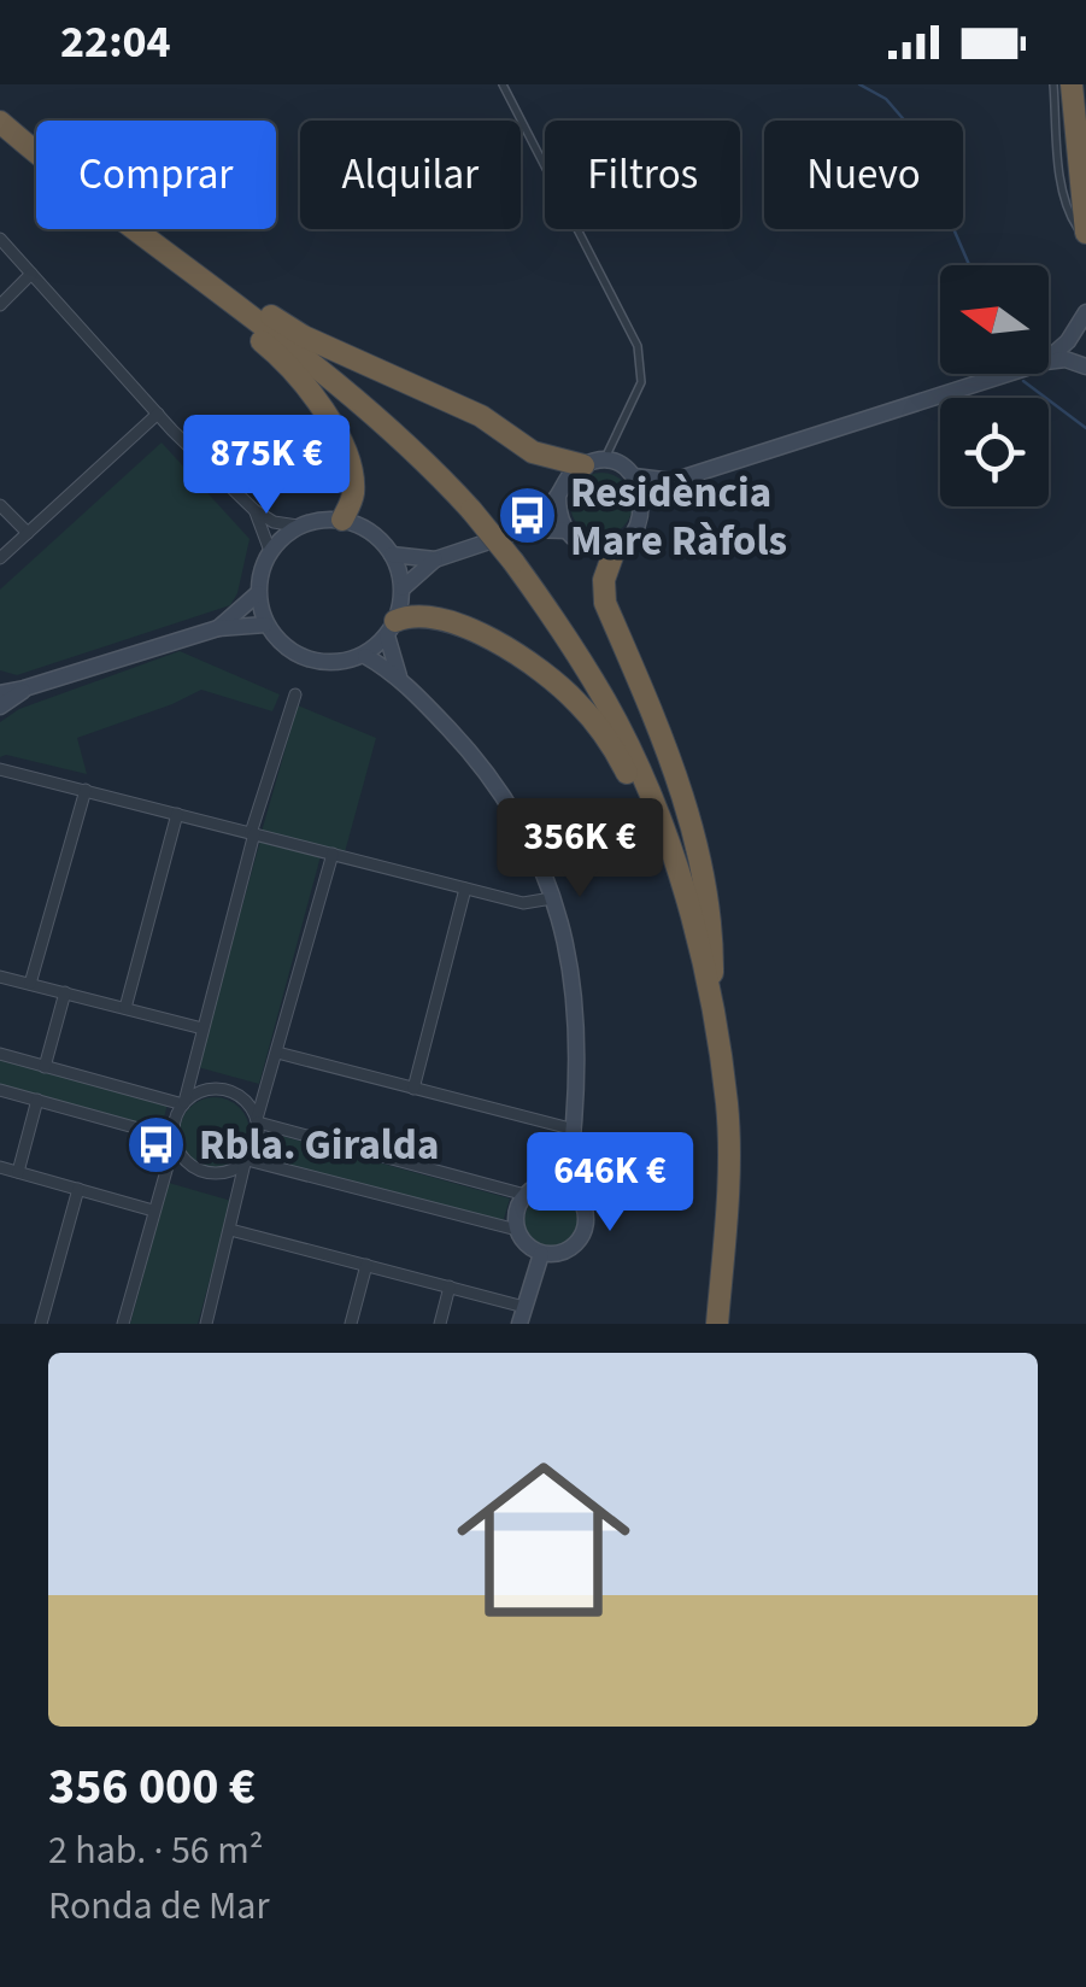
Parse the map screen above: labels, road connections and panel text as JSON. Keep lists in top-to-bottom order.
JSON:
{
  "places": {
    "bus stop": ["Residència Mare Ràfols", "Rbla. Giralda"]
  },
  "north": "left",
  "page": {
    "status": "22:04",
    "chip": [
      "Comprar",
      "Alquilar",
      "Filtros",
      "Nuevo"
    ],
    "price": ["875K €", "356K €", "646K €"],
    "list": [
      {
        "name": "356 000 €",
        "note": "2 hab. · 56 m² · Ronda de Mar"
      }
    ]
  }
}
